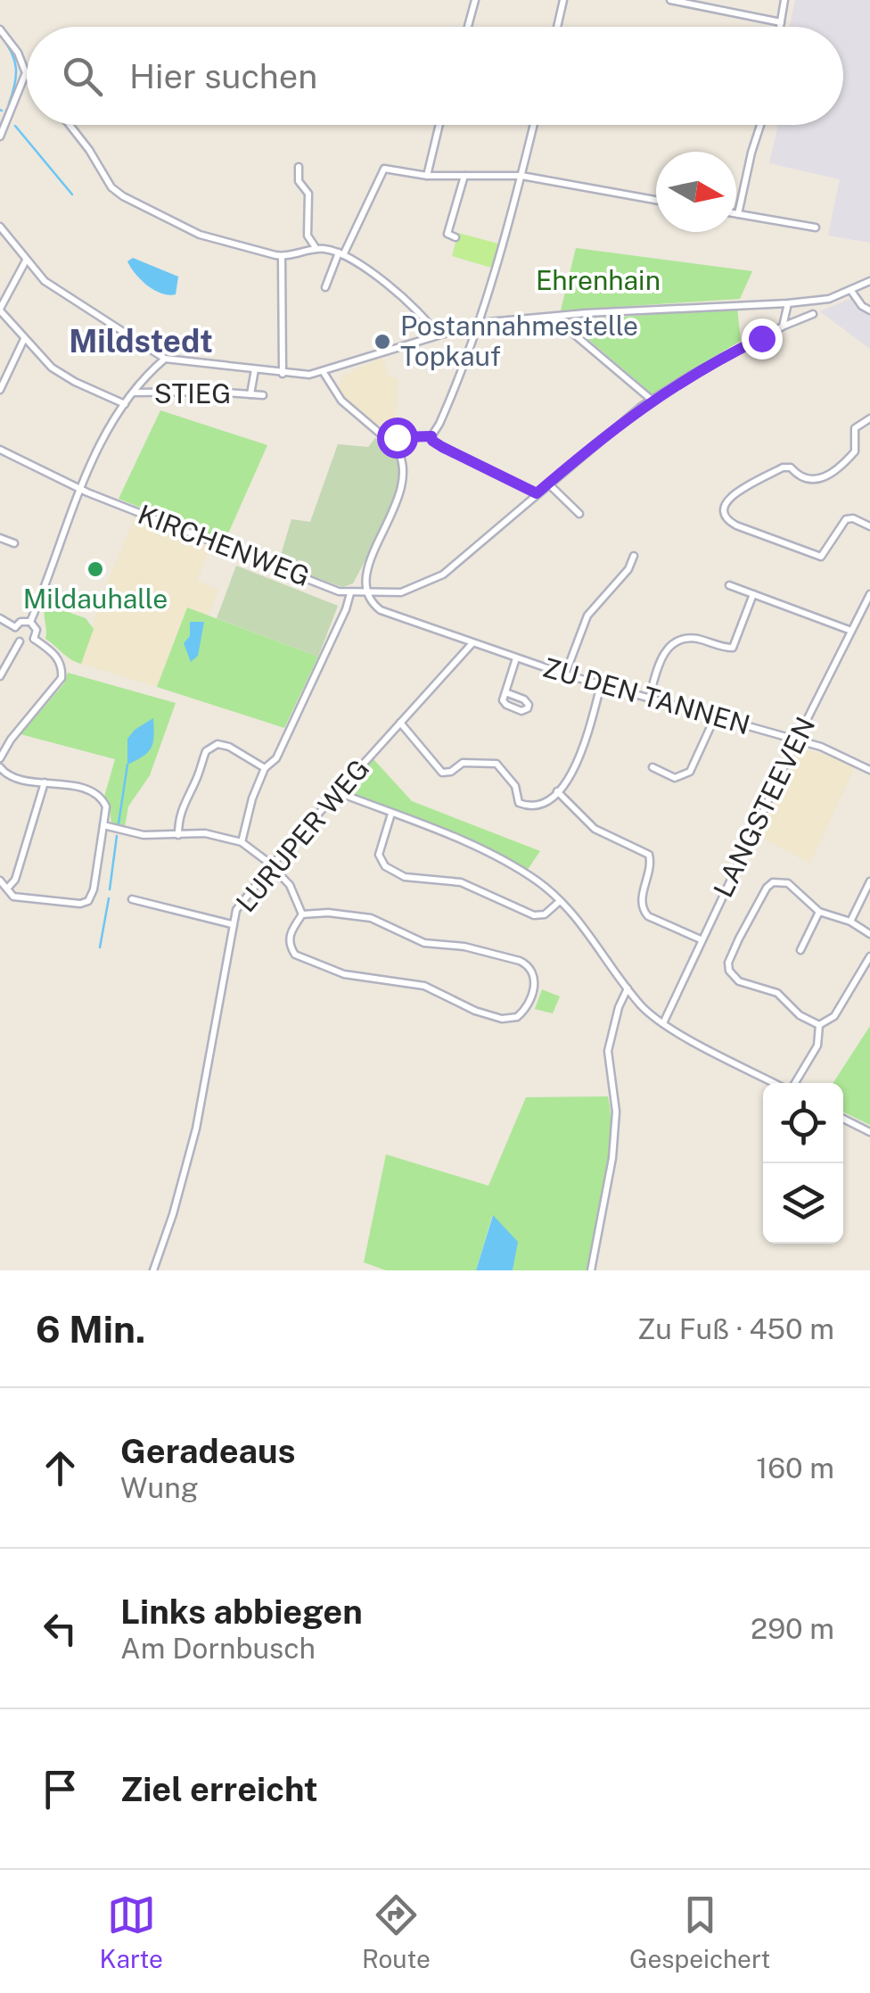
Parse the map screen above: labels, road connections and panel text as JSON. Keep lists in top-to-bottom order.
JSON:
{
  "streets": {
    "street": [
      "STIEG",
      "KIRCHENWEG",
      "ZU DEN TANNEN",
      "LANGSTEEVEN",
      "LURUPER WEG"
    ]
  },
  "crossings": [
    ["KIRCHENWEG", "ZU DEN TANNEN"],
    ["ZU DEN TANNEN", "LANGSTEEVEN"],
    ["ZU DEN TANNEN", "LURUPER WEG"]
  ],
  "districts": ["Mildstedt"],
  "parks": ["Ehrenhain"],
  "places": ["Postannahmestelle Topkauf", "Mildauhalle"],
  "north": "right",
  "page": {
    "search": "Hier suchen",
    "heading": ["6 Min.", "Zu Fuß · 450 m"],
    "list": [
      ["Geradeaus", "Wung", "160 m"],
      ["Links abbiegen", "Am Dornbusch", "290 m"],
      "Ziel erreicht"
    ],
    "nav": ["Karte", "Route", "Gespeichert"]
  }
}
